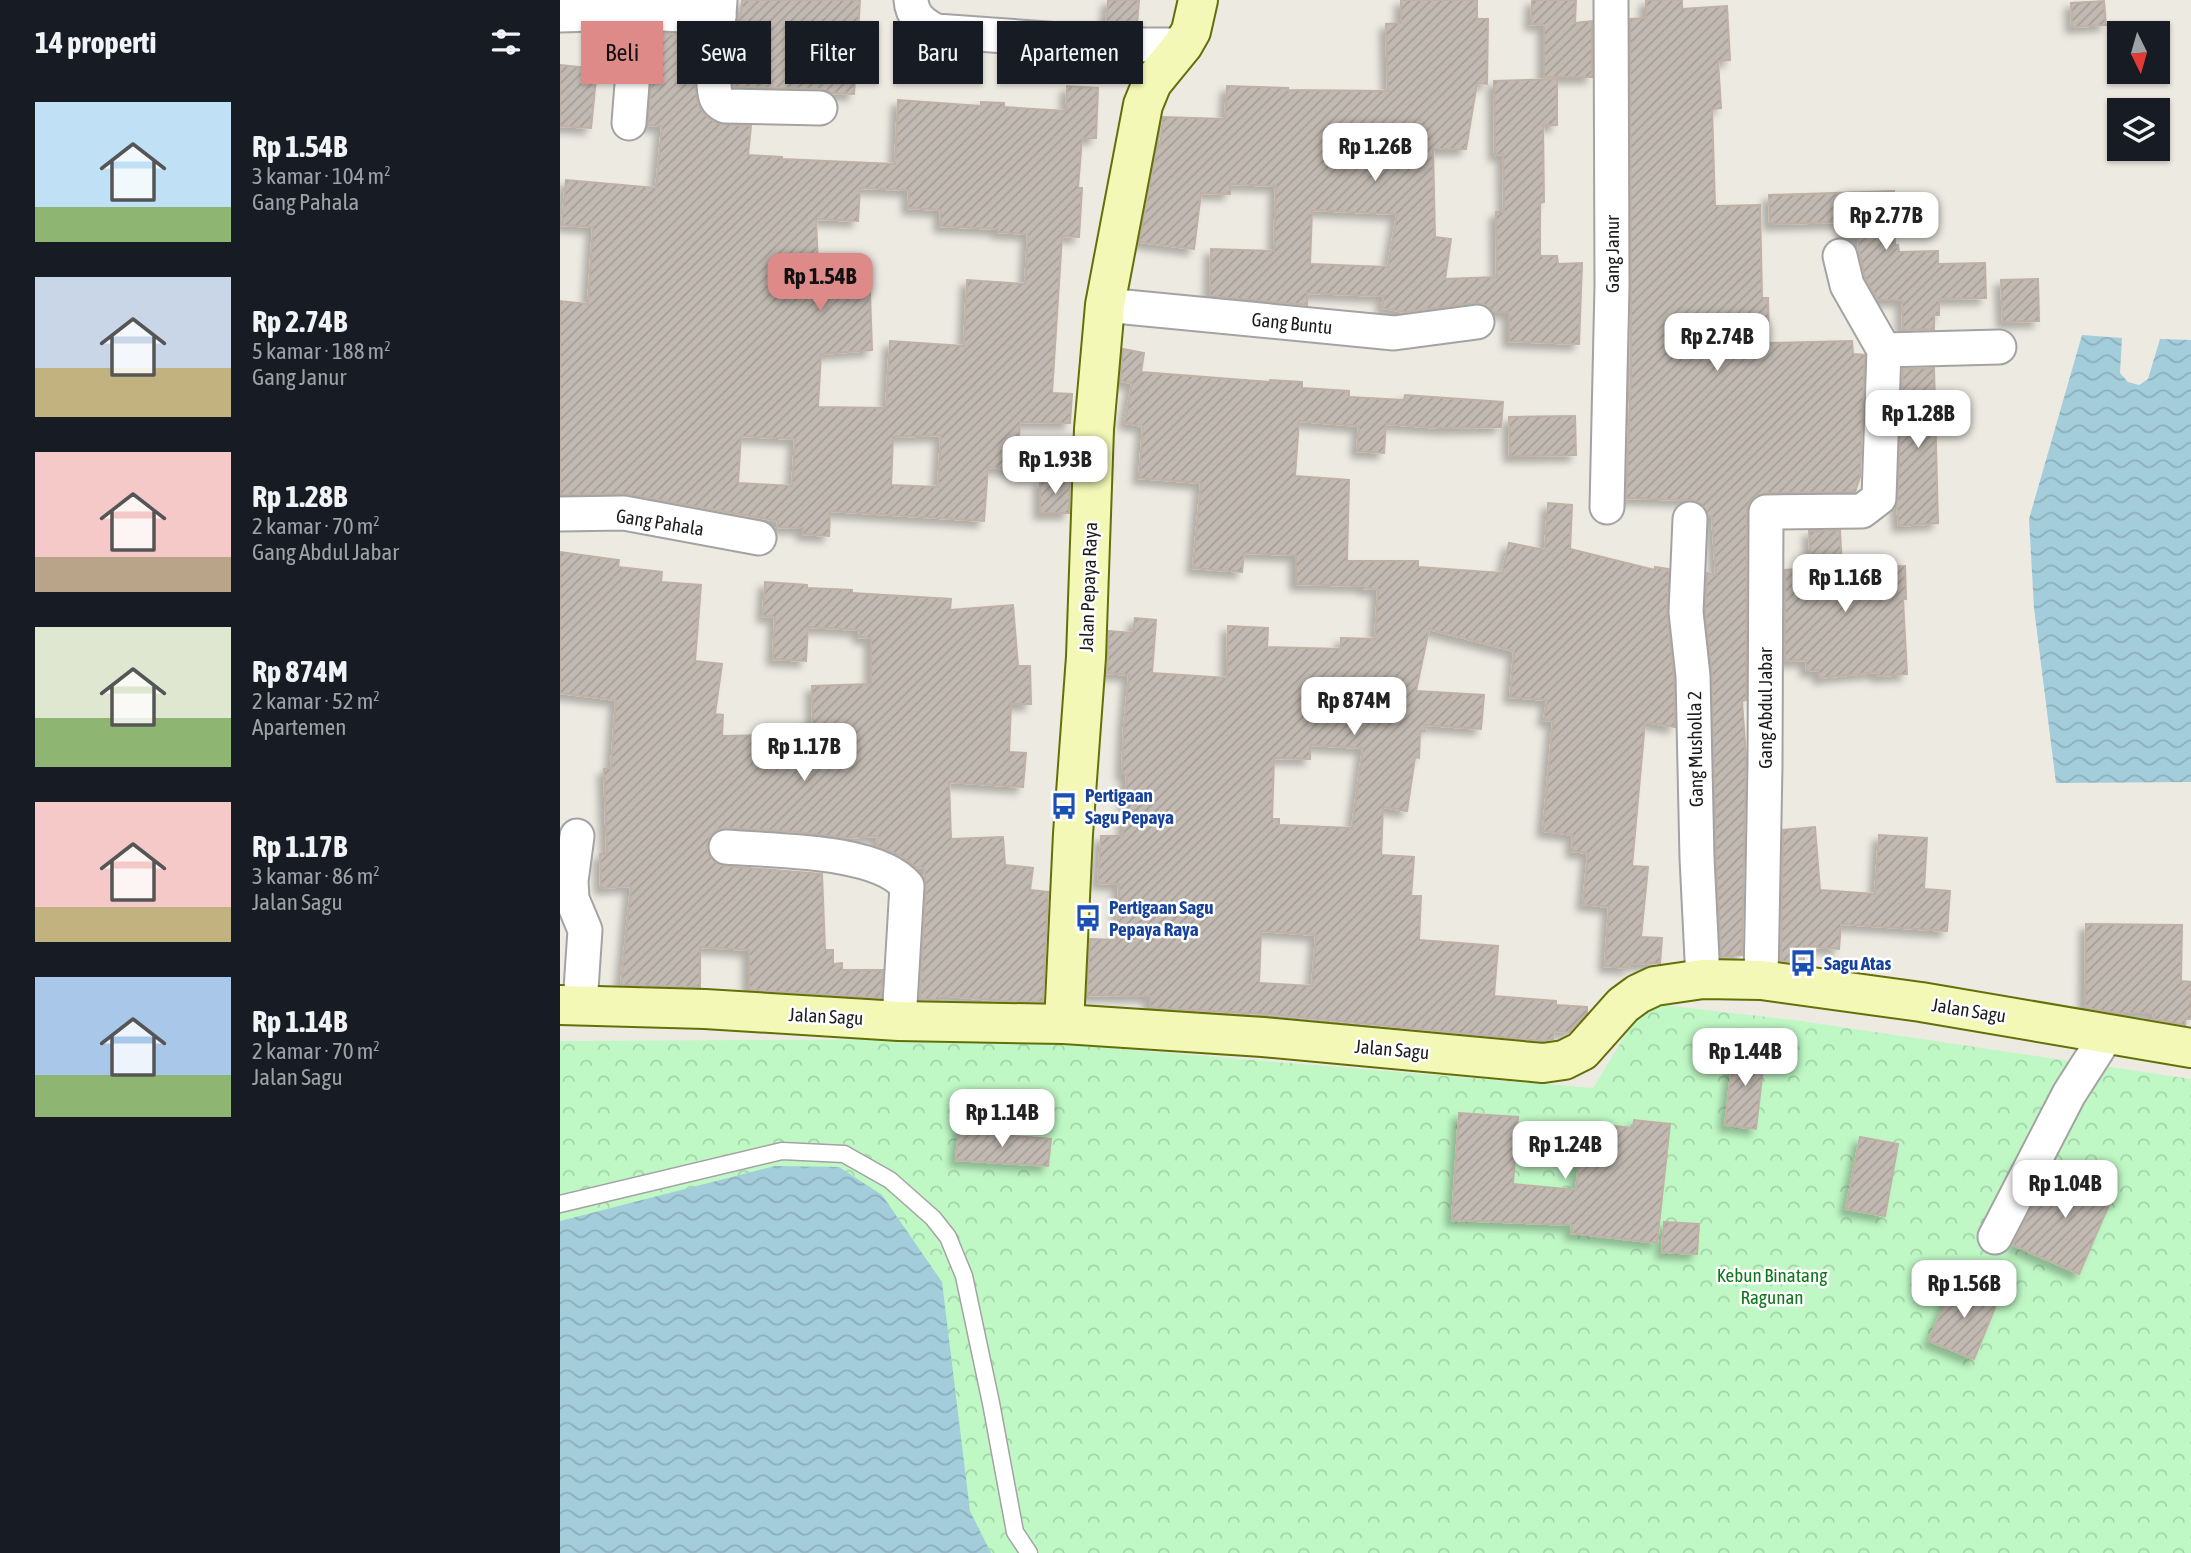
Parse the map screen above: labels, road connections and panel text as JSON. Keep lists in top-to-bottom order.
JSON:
{
  "streets": {
    "street": [
      "Gang Janur",
      "Gang Buntu",
      "Gang Pahala",
      "Jalan Pepaya Raya",
      "Gang Abdul Jabar",
      "Gang Musholla 2",
      "Jalan Sagu"
    ]
  },
  "crossings": [
    ["Gang Buntu", "Jalan Pepaya Raya"],
    ["Jalan Pepaya Raya", "Jalan Sagu"],
    ["Gang Abdul Jabar", "Jalan Sagu"],
    ["Gang Musholla 2", "Jalan Sagu"]
  ],
  "parks": ["Kebun Binatang Ragunan"],
  "places": {
    "bus stop": ["Pertigaan Sagu Pepaya", "Pertigaan Sagu Pepaya Raya", "Sagu Atas"]
  },
  "north": "bottom",
  "page": {
    "heading": "14 properti",
    "chip": [
      "Beli",
      "Sewa",
      "Filter",
      "Baru",
      "Apartemen"
    ],
    "list": [
      {
        "name": "Rp 1.54B",
        "note": "3 kamar · 104 m² · Gang Pahala"
      },
      {
        "name": "Rp 2.74B",
        "note": "5 kamar · 188 m² · Gang Janur"
      },
      {
        "name": "Rp 1.28B",
        "note": "2 kamar · 70 m² · Gang Abdul Jabar"
      },
      {
        "name": "Rp 874M",
        "note": "2 kamar · 52 m² · Apartemen"
      },
      {
        "name": "Rp 1.17B",
        "note": "3 kamar · 86 m² · Jalan Sagu"
      },
      {
        "name": "Rp 1.14B",
        "note": "2 kamar · 70 m² · Jalan Sagu"
      }
    ],
    "price": [
      "Rp 1.26B",
      "Rp 2.77B",
      "Rp 1.54B",
      "Rp 2.74B",
      "Rp 1.28B",
      "Rp 1.93B",
      "Rp 1.16B",
      "Rp 874M",
      "Rp 1.17B",
      "Rp 1.44B",
      "Rp 1.14B",
      "Rp 1.24B",
      "Rp 1.04B",
      "Rp 1.56B"
    ]
  }
}
